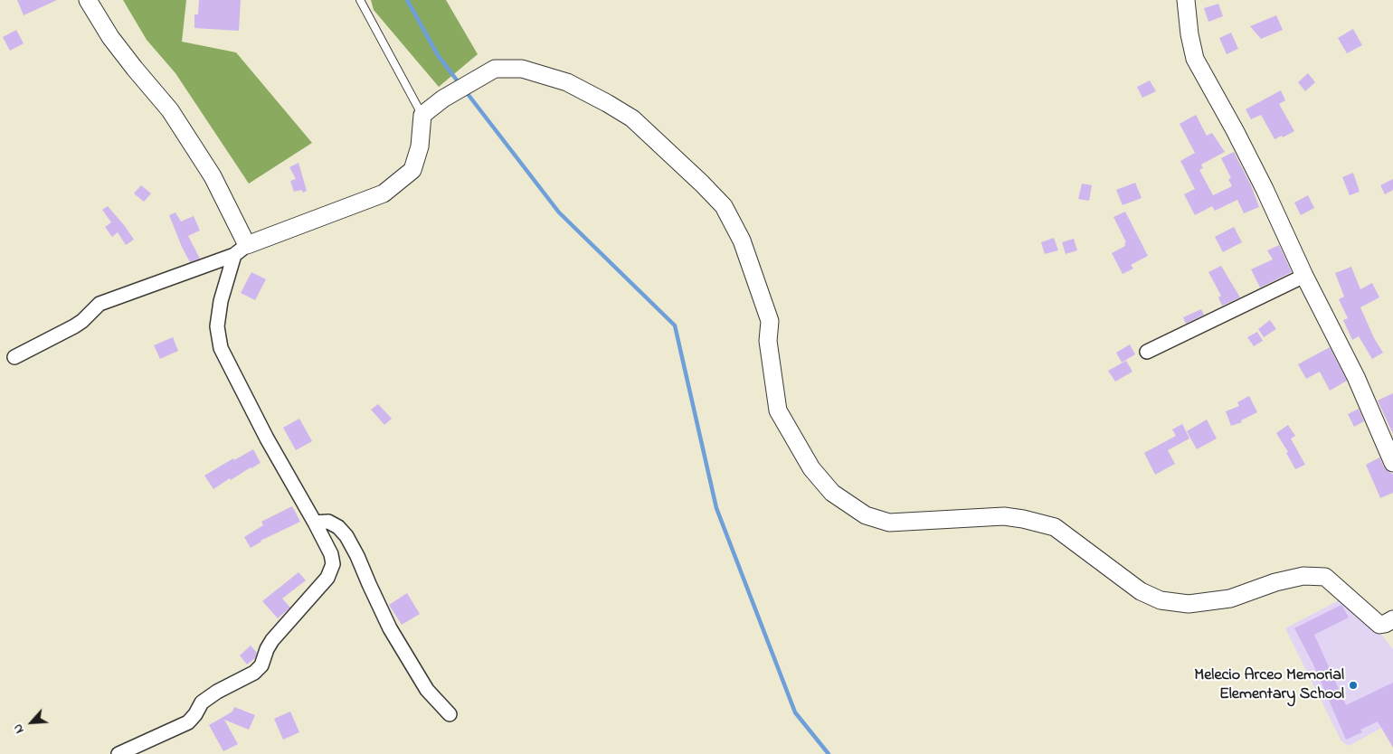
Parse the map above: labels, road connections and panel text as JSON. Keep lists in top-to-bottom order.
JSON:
{
  "places": ["Melecio Arceo Memorial Elementary School"],
  "north": "bottom left"
}
